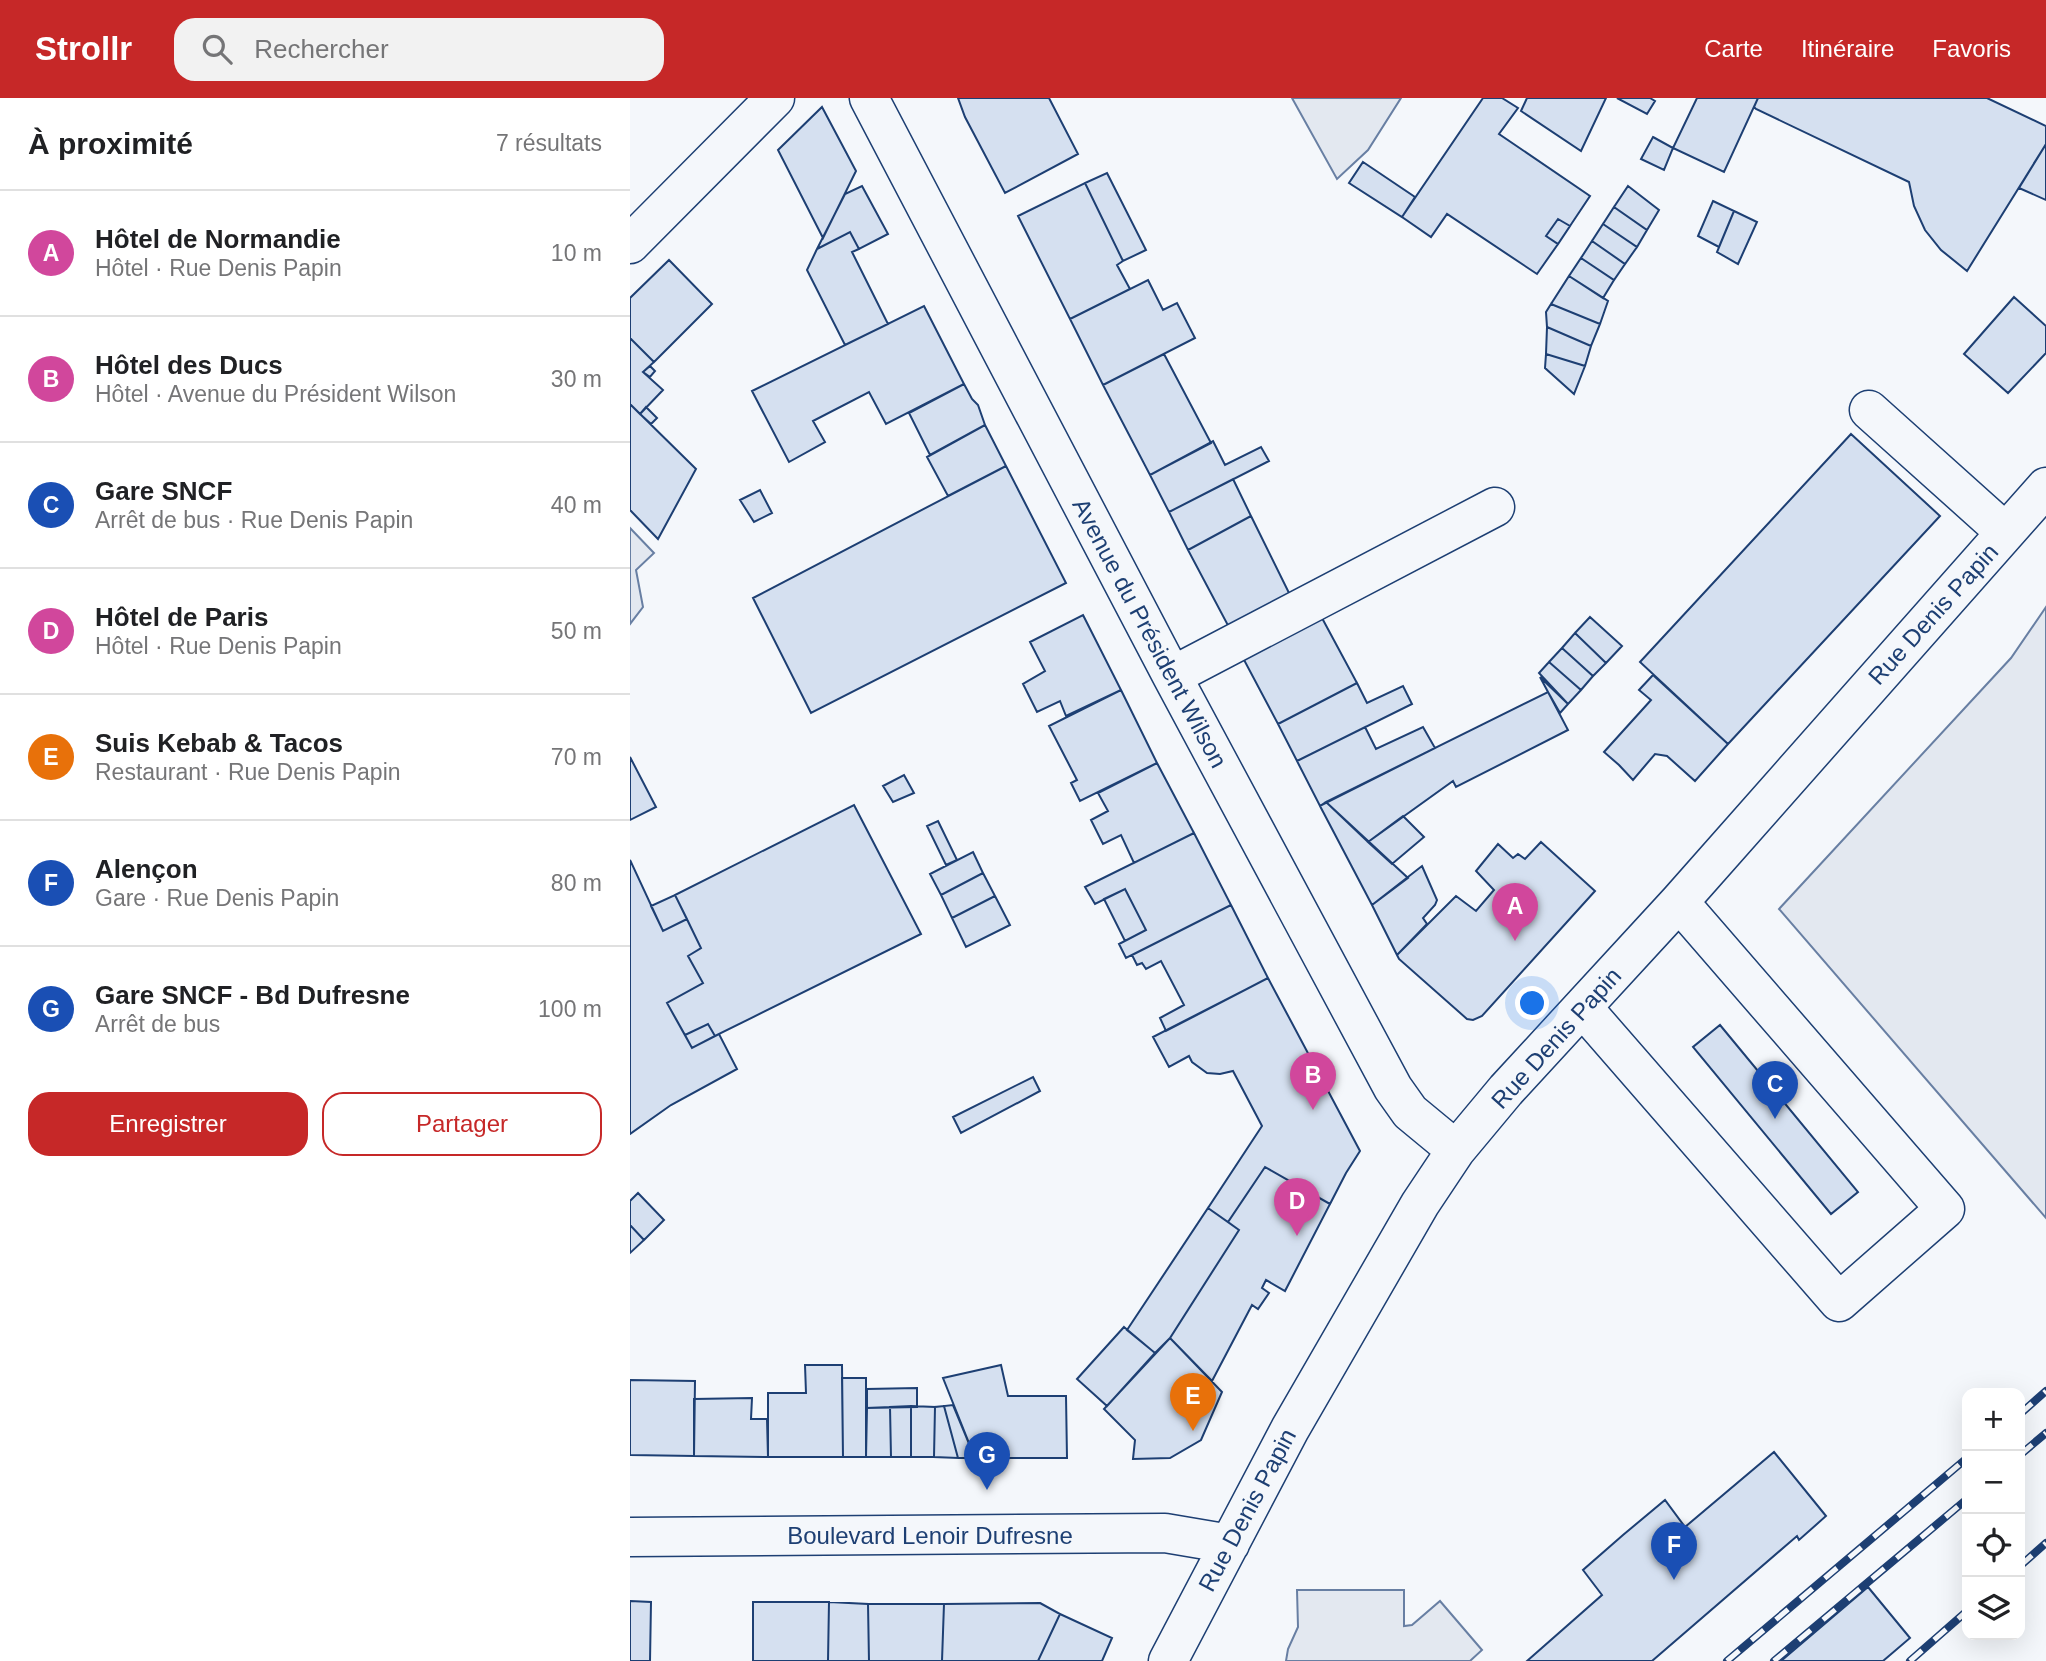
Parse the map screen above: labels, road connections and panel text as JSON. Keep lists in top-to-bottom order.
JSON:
{
  "streets": {
    "street": ["Rue Denis Papin", "Avenue du Président Wilson", "Boulevard Lenoir Dufresne"]
  },
  "crossings": [
    ["Rue Denis Papin", "Avenue du Président Wilson"],
    ["Rue Denis Papin", "Boulevard Lenoir Dufresne"]
  ],
  "page": {
    "header": "Strollr",
    "search": "Rechercher",
    "nav": ["Carte", "Itinéraire", "Favoris"],
    "heading": ["À proximité", "7 résultats"],
    "list": [
      {
        "mark": "A",
        "name": "Hôtel de Normandie",
        "note": "Hôtel · Rue Denis Papin",
        "value": "10 m"
      },
      {
        "mark": "B",
        "name": "Hôtel des Ducs",
        "note": "Hôtel · Avenue du Président Wilson",
        "value": "30 m"
      },
      {
        "mark": "C",
        "name": "Gare SNCF",
        "note": "Arrêt de bus · Rue Denis Papin",
        "value": "40 m"
      },
      {
        "mark": "D",
        "name": "Hôtel de Paris",
        "note": "Hôtel · Rue Denis Papin",
        "value": "50 m"
      },
      {
        "mark": "E",
        "name": "Suis Kebab & Tacos",
        "note": "Restaurant · Rue Denis Papin",
        "value": "70 m"
      },
      {
        "mark": "F",
        "name": "Alençon",
        "note": "Gare · Rue Denis Papin",
        "value": "80 m"
      },
      {
        "mark": "G",
        "name": "Gare SNCF - Bd Dufresne",
        "note": "Arrêt de bus",
        "value": "100 m"
      }
    ],
    "pins": [
      "A",
      "B",
      "C",
      "D",
      "E",
      "G",
      "F"
    ],
    "buttons": ["Enregistrer", "Partager"],
    "map_buttons": ["+", "−"]
  }
}
